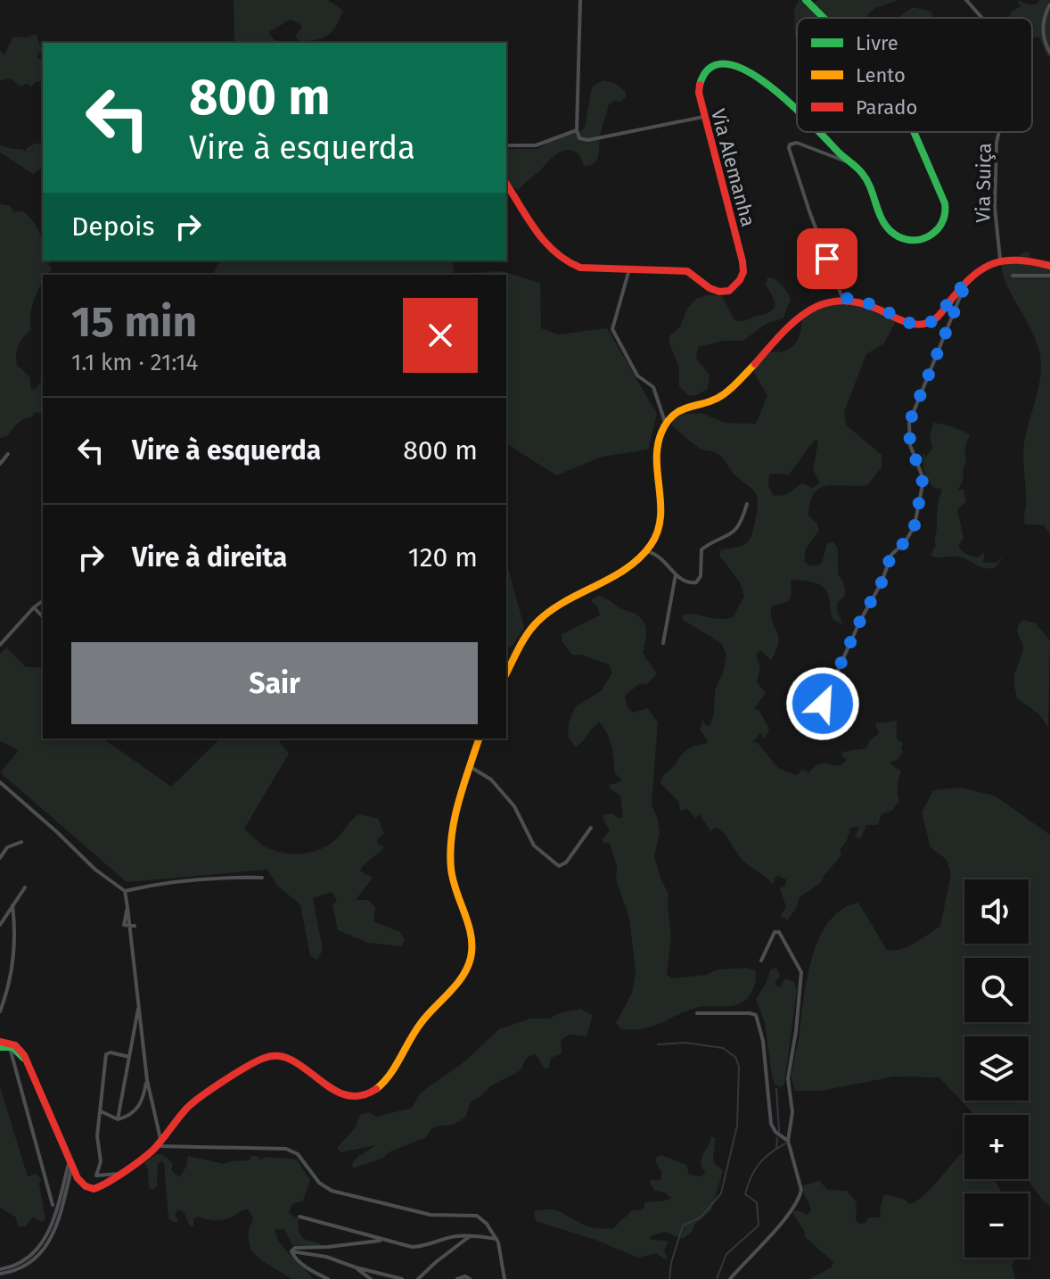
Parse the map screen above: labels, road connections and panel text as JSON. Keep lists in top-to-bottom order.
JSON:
{
  "streets": {
    "main road": ["Via Alemanha"],
    "street": ["Via Suiça"]
  },
  "legend": ["Livre", "Lento", "Parado"],
  "page": {
    "turn": ["800 m", "Vire à esquerda"],
    "then": "Depois",
    "heading": ["15 min", "1.1 km · 21:14"],
    "list": [
      {
        "name": "Vire à esquerda",
        "value": "800 m"
      },
      {
        "name": "Vire à direita",
        "value": "120 m"
      }
    ],
    "buttons": "Sair",
    "map_buttons": ["+", "−"]
  }
}
